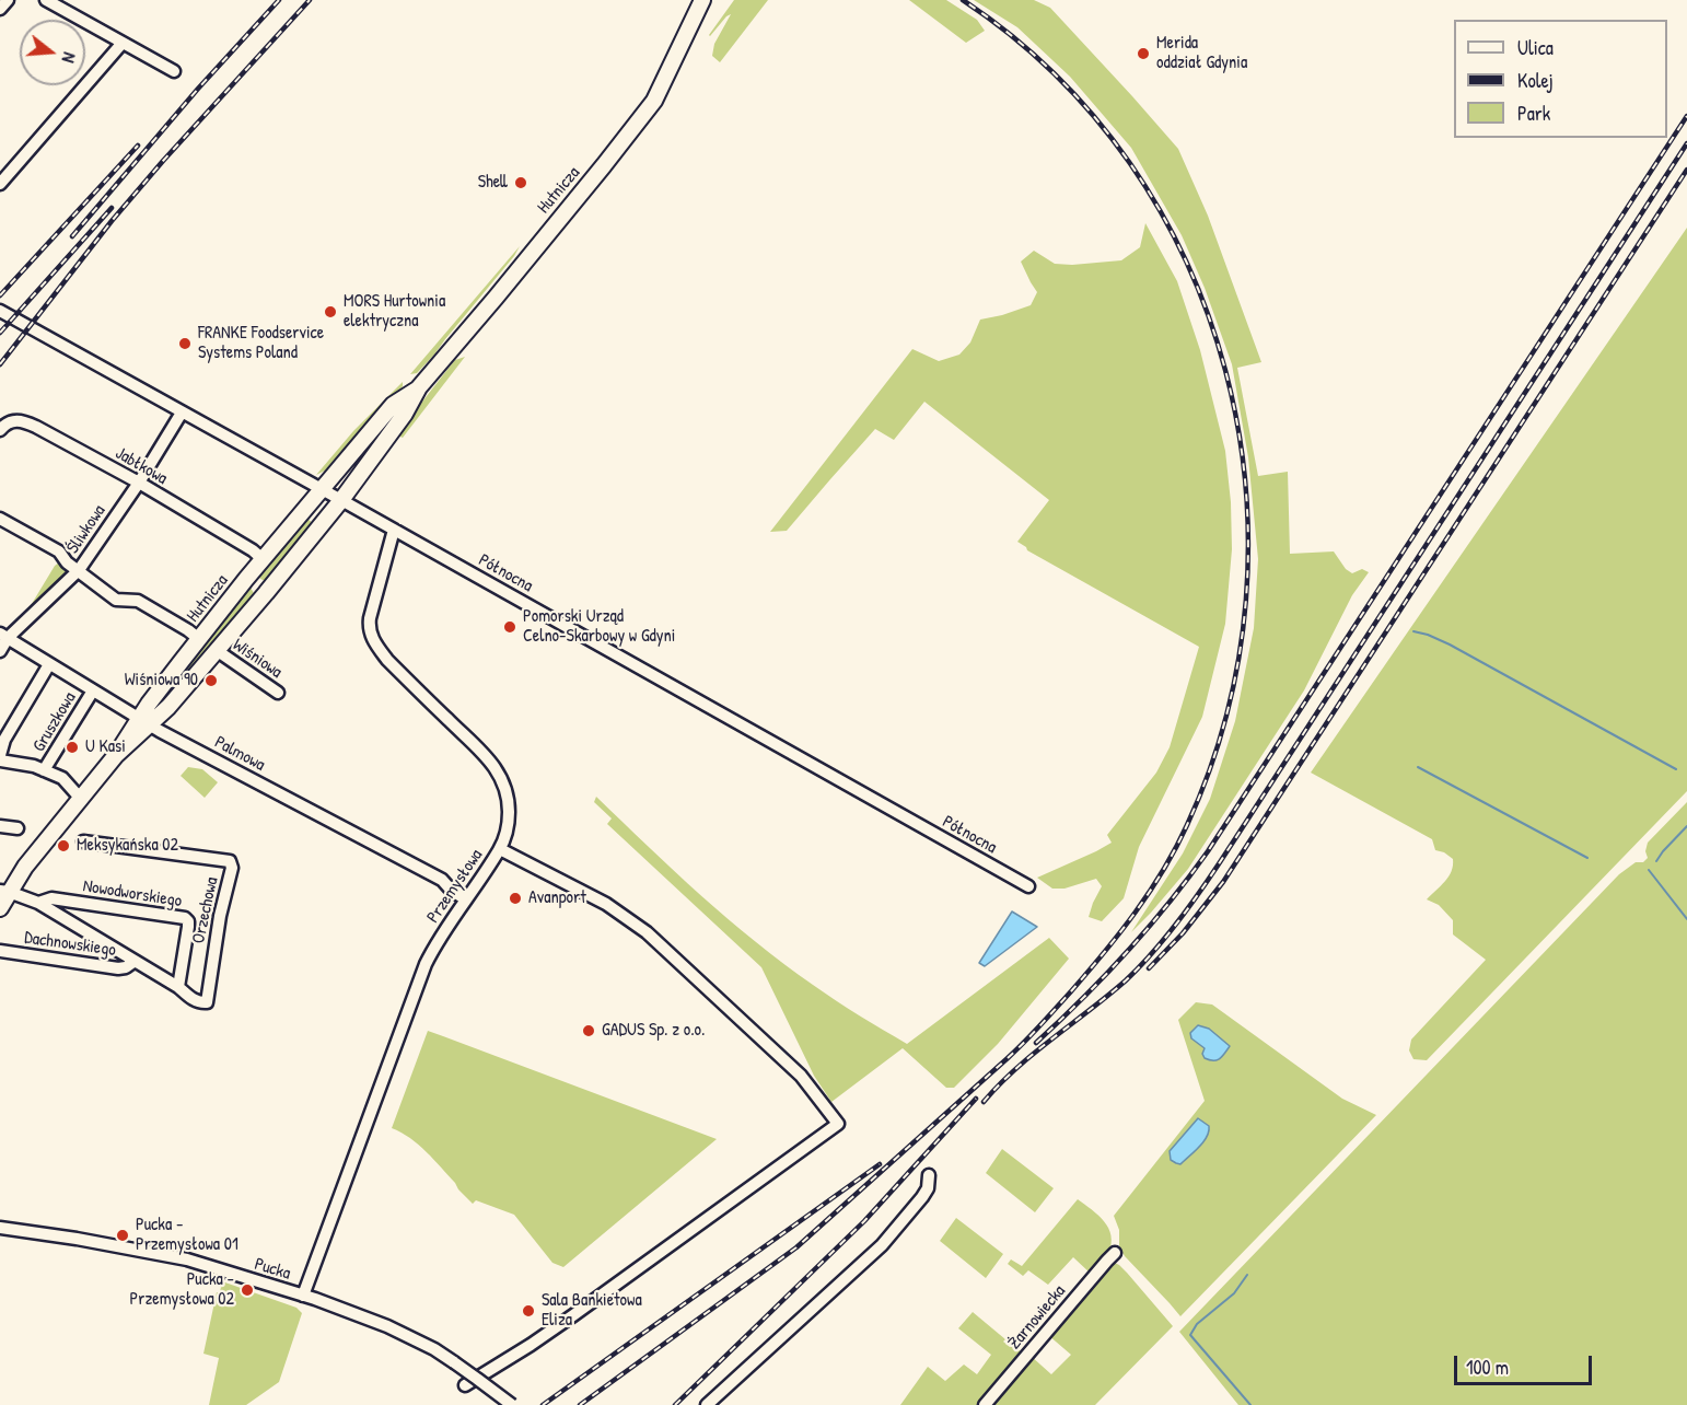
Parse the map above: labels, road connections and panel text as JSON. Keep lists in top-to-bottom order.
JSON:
{
  "streets": {
    "main road": ["Hutnicza"],
    "street": [
      "Jabłkowa",
      "Śliwkowa",
      "Północna",
      "Wiśniowa",
      "Gruszkowa",
      "Palmowa",
      "Przemysłowa",
      "Nowodworskiego",
      "Orzechowa",
      "Dachnowskiego",
      "Pucka",
      "Żarnowiecka"
    ]
  },
  "crossings": [
    ["Hutnicza", "Jabłkowa"],
    ["Hutnicza", "Północna"],
    ["Hutnicza", "Wiśniowa"],
    ["Hutnicza", "Palmowa"],
    ["Hutnicza", "Nowodworskiego"],
    ["Jabłkowa", "Śliwkowa"],
    ["Śliwkowa", "Północna"],
    ["Śliwkowa", "Palmowa"],
    ["Północna", "Przemysłowa"],
    ["Gruszkowa", "Palmowa"],
    ["Palmowa", "Przemysłowa"],
    ["Przemysłowa", "Pucka"],
    ["Nowodworskiego", "Orzechowa"],
    ["Nowodworskiego", "Dachnowskiego"]
  ],
  "places": [
    "Merida oddział Gdynia",
    "Shell",
    "MORS Hurtownia elektryczna",
    "FRANKE Foodservice Systems Poland",
    "Pomorski Urząd Celno-Skarbowy w Gdyni",
    "Wiśniowa 90",
    "U Kasi",
    "Meksykańska 02",
    "Avanport",
    "GADUS Sp. z o.o.",
    "Pucka - Przemysłowa 01",
    "Pucka - Przemysłowa 02",
    "Sala Bankietowa Eliza"
  ],
  "legend": ["Ulica", "Kolej", "Park"],
  "scale_bar": "100 m",
  "north": "right"
}
